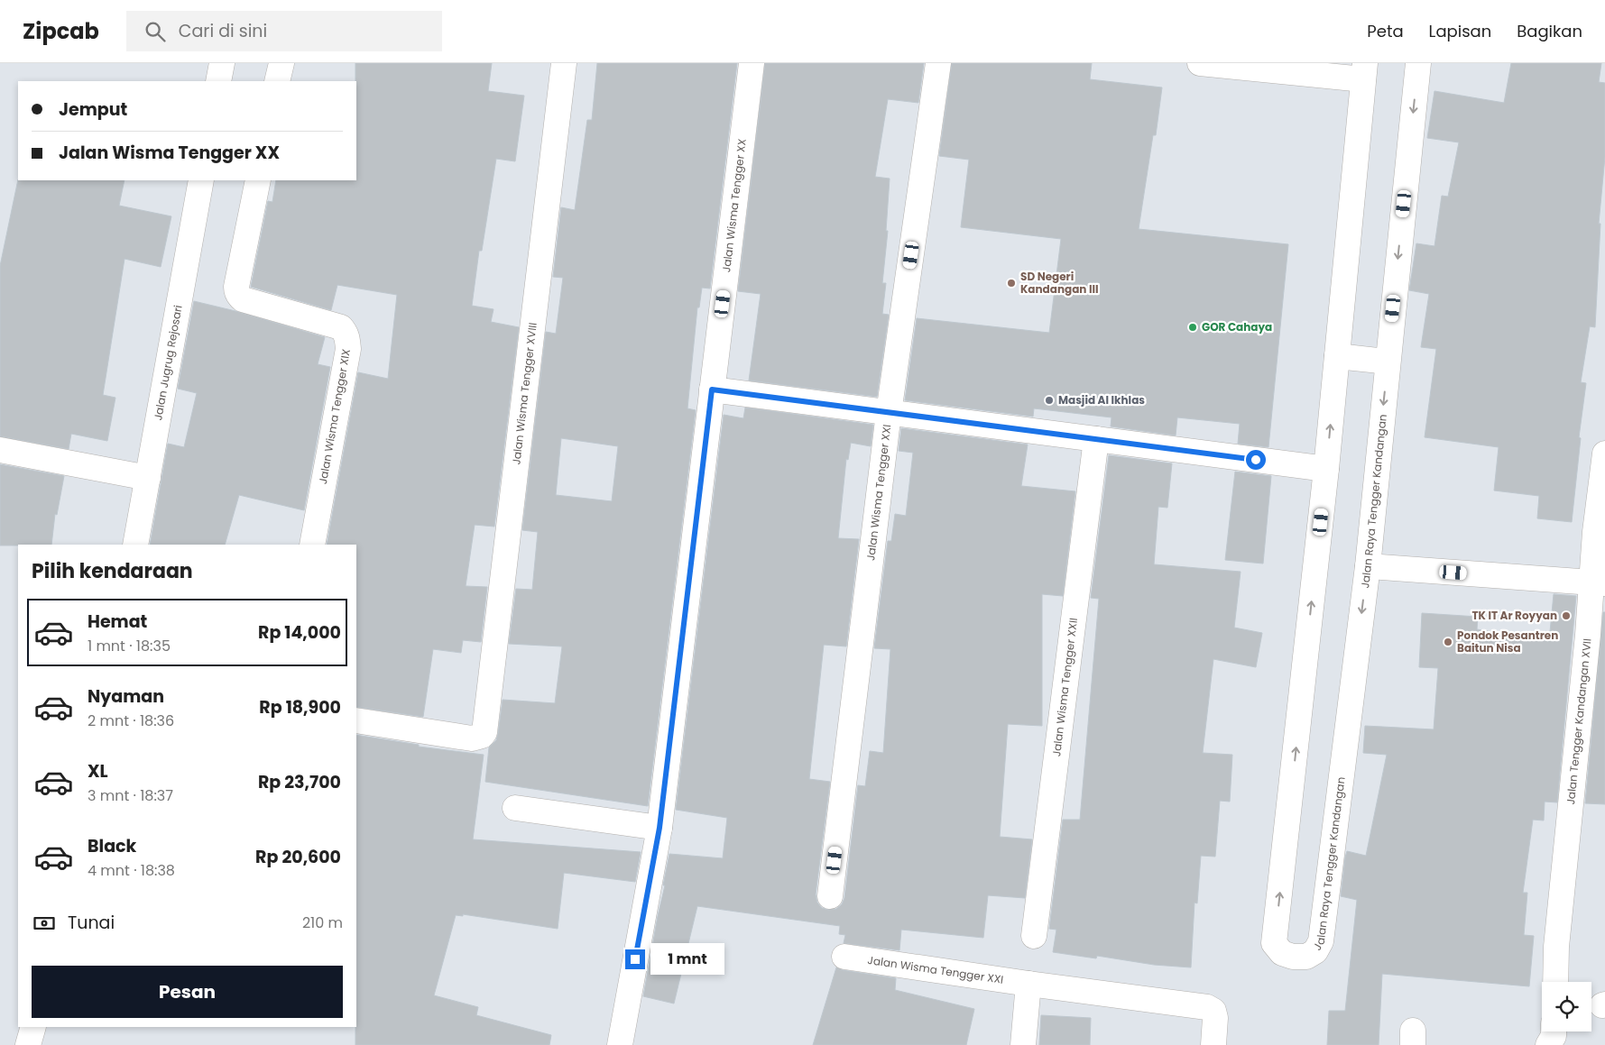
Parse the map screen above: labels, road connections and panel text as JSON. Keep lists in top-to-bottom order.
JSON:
{
  "streets": {
    "street": [
      "Jalan Wisma Tengger XX",
      "Jalan Jugrug Rejosari",
      "Jalan Wisma Tengger XVIII",
      "Jalan Wisma Tengger XIX",
      "Jalan Wisma Tengger XXI",
      "Jalan Raya Tengger Kandangan",
      "Jalan Wisma Tengger XXII",
      "Jalan Tengger Kandangan XVII"
    ]
  },
  "places": [
    "SD Negeri Kandangan III",
    "GOR Cahaya",
    "Masjid Al Ikhlas",
    "TK IT Ar Royyan",
    "Pondok Pesantren Baitun Nisa"
  ],
  "page": {
    "header": "Zipcab",
    "search": "Cari di sini",
    "nav": ["Peta", "Lapisan", "Bagikan"],
    "banner": ["Jemput", "Jalan Wisma Tengger XX"],
    "heading": "Pilih kendaraan",
    "list": [
      {
        "name": "Hemat",
        "note": "1 mnt · 18:35",
        "value": "Rp 14,000"
      },
      {
        "name": "Nyaman",
        "note": "2 mnt · 18:36",
        "value": "Rp 18,900"
      },
      {
        "name": "XL",
        "note": "3 mnt · 18:37",
        "value": "Rp 23,700"
      },
      {
        "name": "Black",
        "note": "4 mnt · 18:38",
        "value": "Rp 20,600"
      }
    ],
    "pay": ["Tunai", "210 m"],
    "bubble": "1 mnt",
    "buttons": "Pesan"
  }
}
